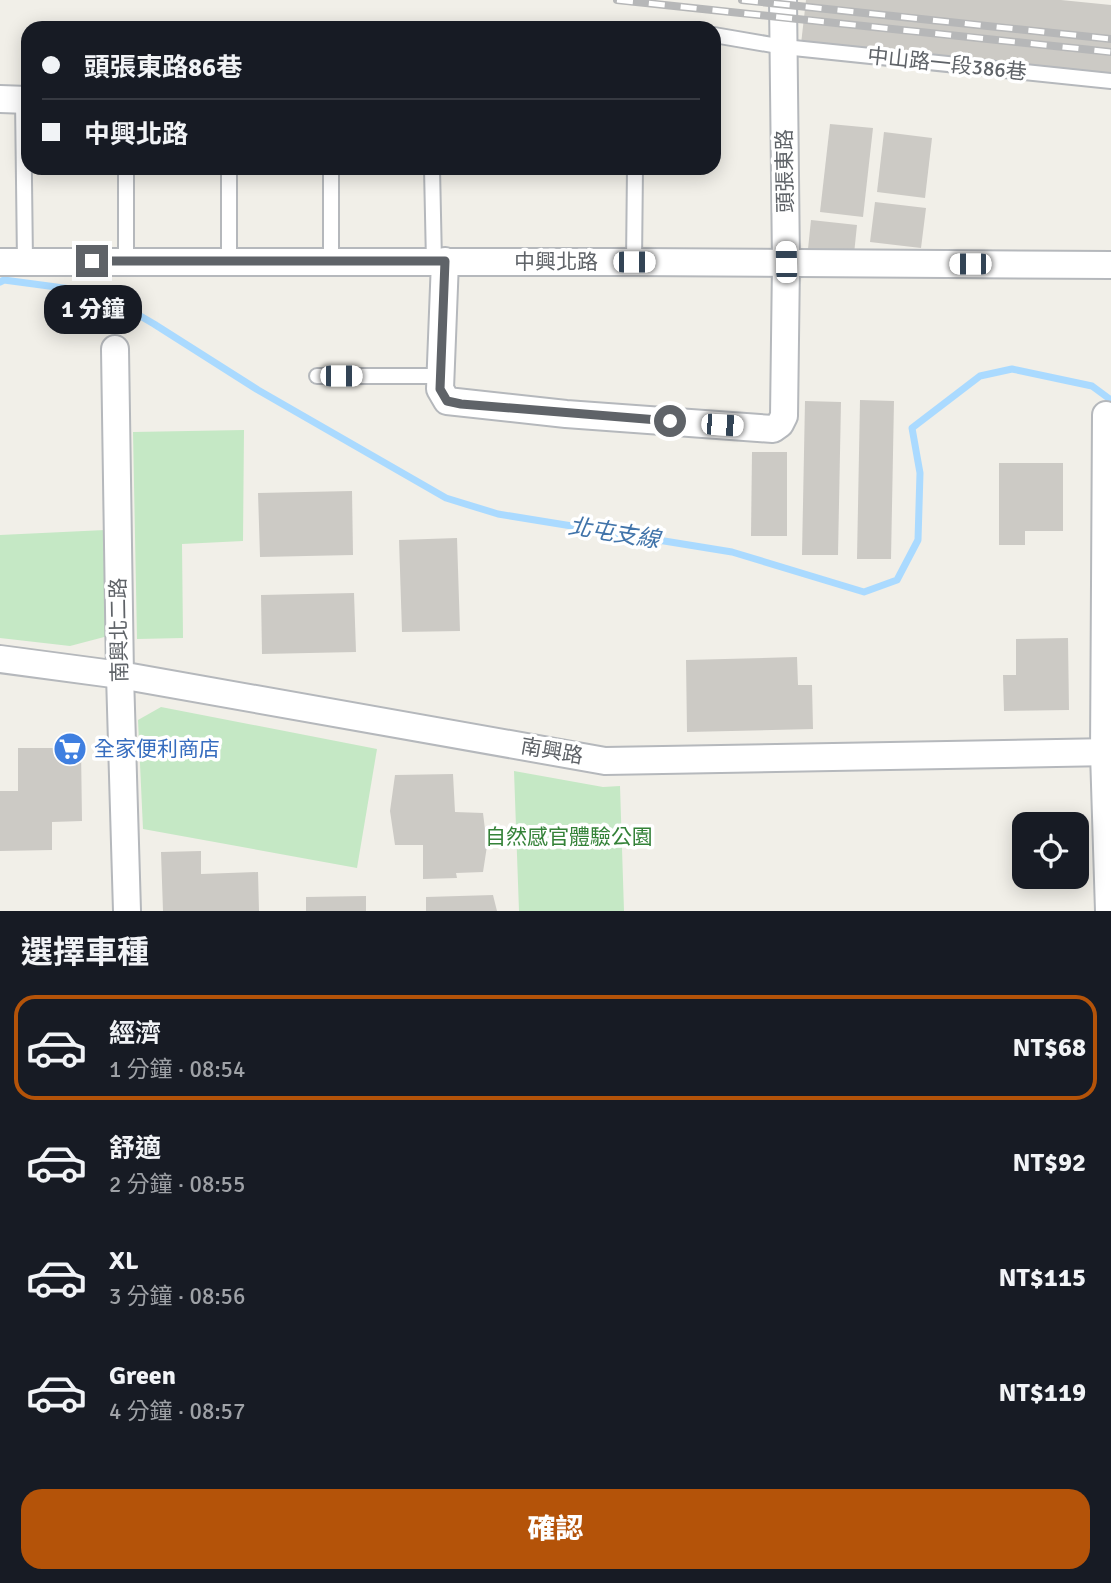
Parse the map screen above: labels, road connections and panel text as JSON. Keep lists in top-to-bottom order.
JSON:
{
  "streets": {
    "street": [
      "頭張東路",
      "中興北路",
      "南興北二路",
      "南興路"
    ],
    "lane": ["中山路一段386巷"]
  },
  "crossings": [
    ["中山路一段386巷", "頭張東路"],
    ["頭張東路", "中興北路"],
    ["南興北二路", "南興路"]
  ],
  "water": ["北屯支線"],
  "parks": ["自然感官體驗公園"],
  "places": {
    "supermarket": ["全家便利商店"]
  },
  "page": {
    "banner": ["頭張東路86巷", "中興北路"],
    "bubble": "1 分鐘",
    "heading": "選擇車種",
    "list": [
      {
        "name": "經濟",
        "note": "1 分鐘 · 08:54",
        "value": "NT$68"
      },
      {
        "name": "舒適",
        "note": "2 分鐘 · 08:55",
        "value": "NT$92"
      },
      {
        "name": "XL",
        "note": "3 分鐘 · 08:56",
        "value": "NT$115"
      },
      {
        "name": "Green",
        "note": "4 分鐘 · 08:57",
        "value": "NT$119"
      }
    ],
    "buttons": "確認"
  }
}
